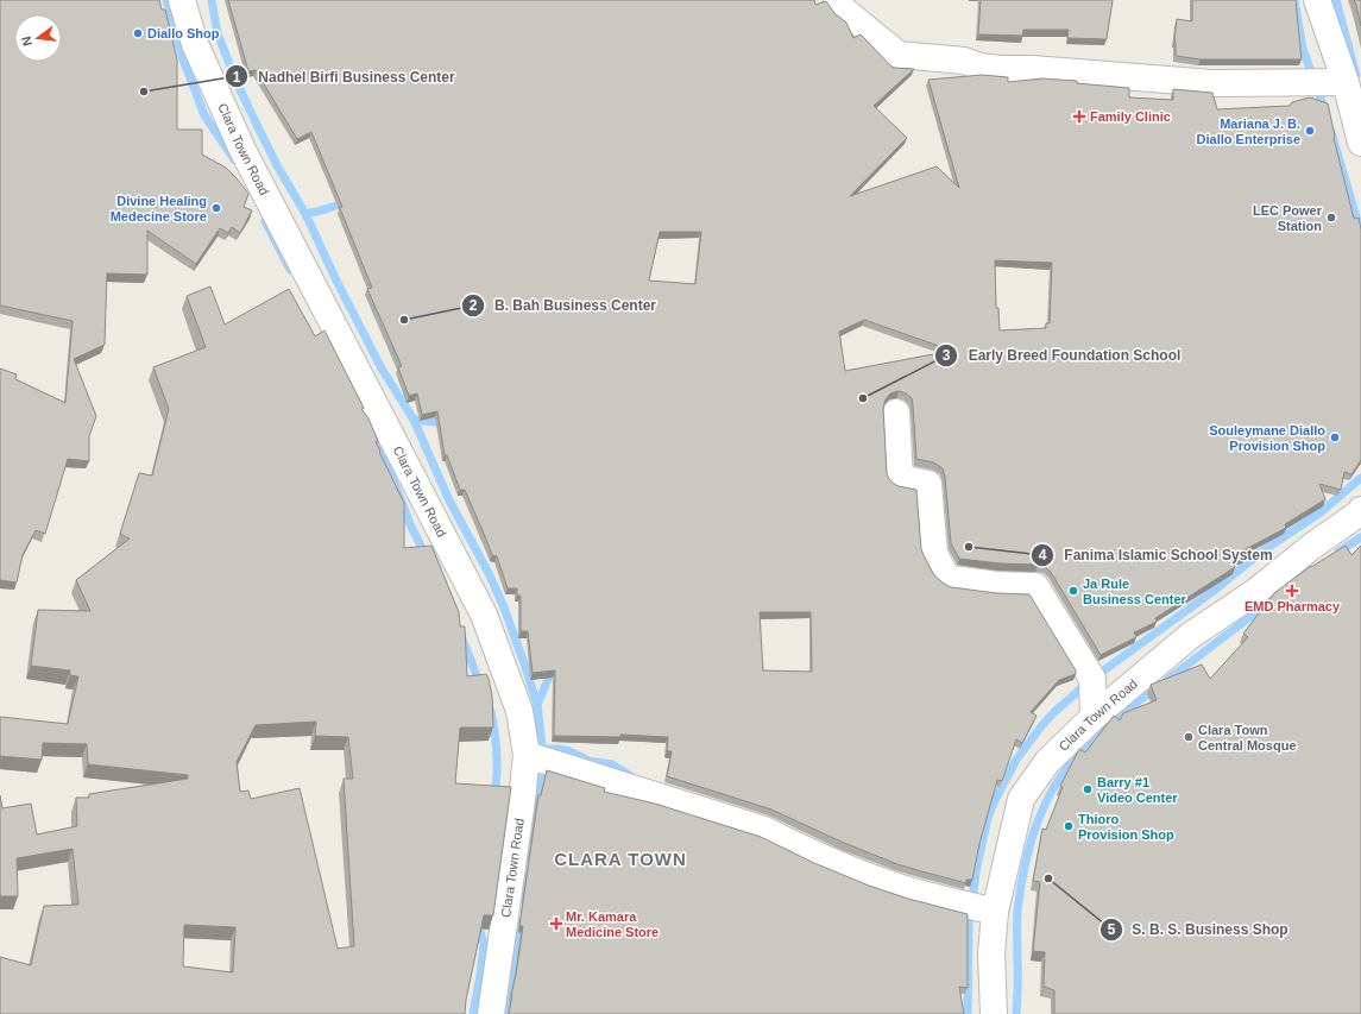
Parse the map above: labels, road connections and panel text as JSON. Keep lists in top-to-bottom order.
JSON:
{
  "streets": {
    "street": ["Clara Town Road"]
  },
  "districts": ["CLARA TOWN"],
  "places": {
    "other": [
      "Diallo Shop",
      "Nadhel Birfi Business Center",
      "Mariana J. B. Diallo Enterprise",
      "Divine Healing Medecine Store",
      "LEC Power Station",
      "B. Bah Business Center",
      "Early Breed Foundation School",
      "Souleymane Diallo Provision Shop",
      "Fanima Islamic School System",
      "Ja Rule Business Center",
      "Clara Town Central Mosque",
      "Barry #1 Video Center",
      "Thioro Provision Shop",
      "S. B. S. Business Shop"
    ],
    "health": ["Family Clinic", "EMD Pharmacy", "Mr. Kamara Medicine Store"]
  },
  "north": "left"
}
